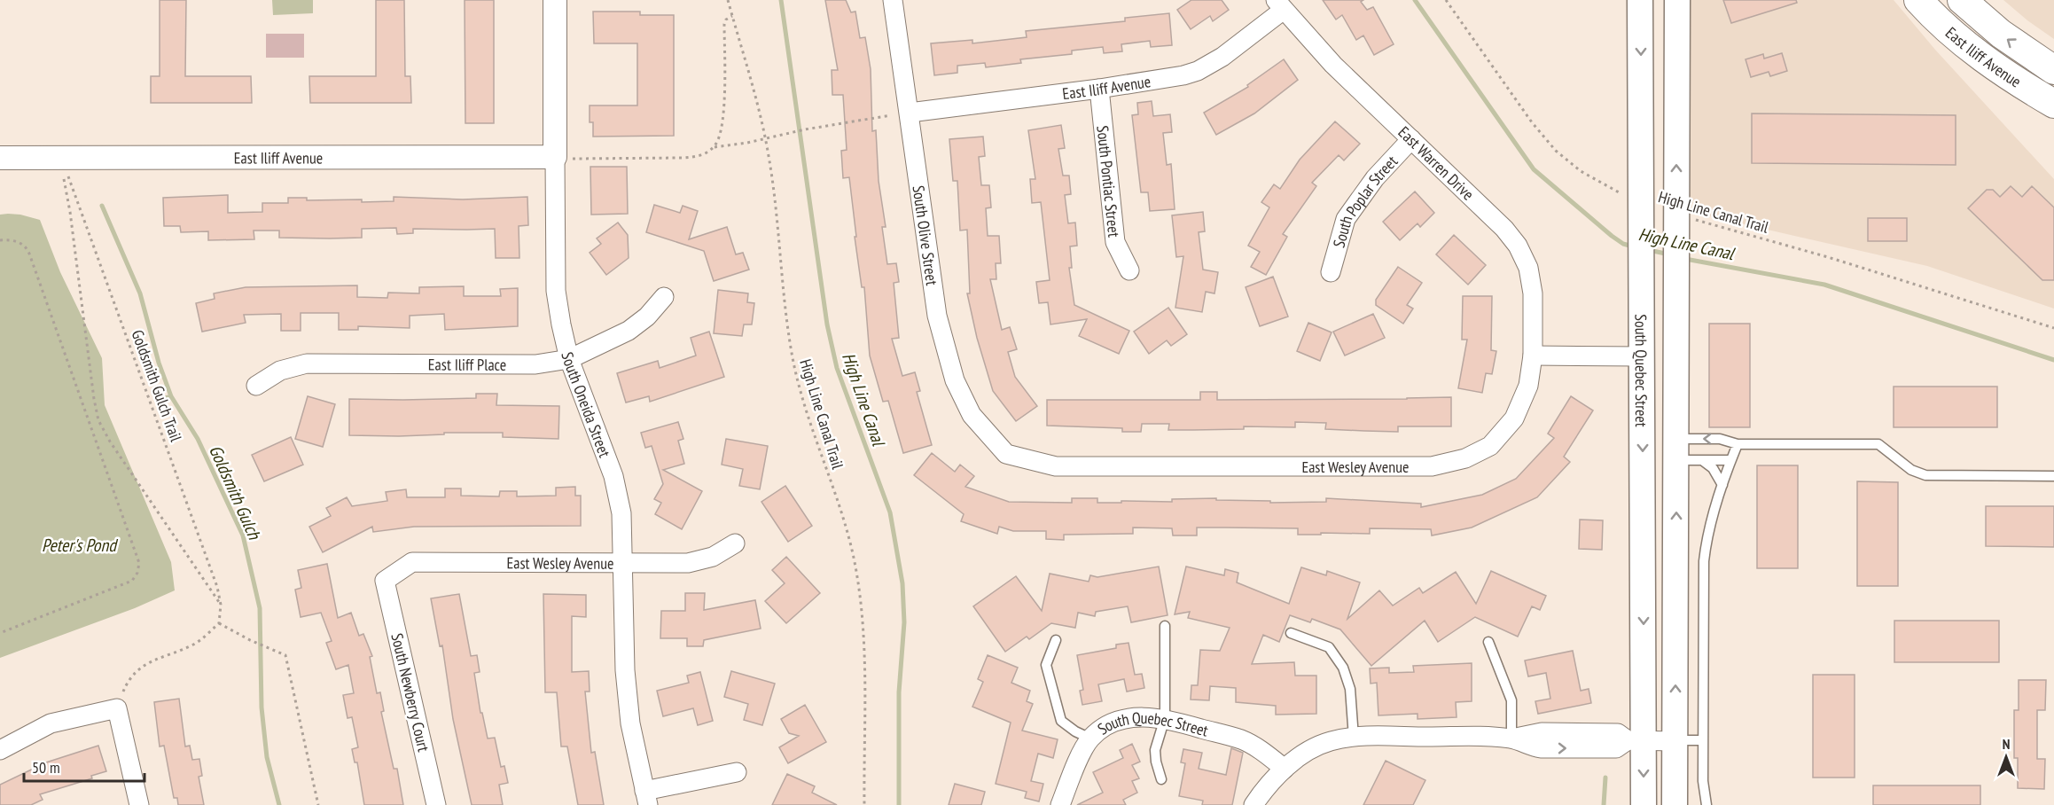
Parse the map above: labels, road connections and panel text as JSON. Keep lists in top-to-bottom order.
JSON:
{
  "streets": {
    "main road": ["East Iliff Avenue", "South Quebec Street"],
    "street": [
      "East Warren Drive",
      "South Pontiac Street",
      "South Poplar Street",
      "South Olive Street",
      "East Iliff Place",
      "South Oneida Street",
      "East Wesley Avenue",
      "South Newberry Court"
    ],
    "path": ["High Line Canal Trail", "Goldsmith Gulch Trail"]
  },
  "crossings": [
    ["East Iliff Avenue", "East Warren Drive"],
    ["East Iliff Avenue", "South Pontiac Street"],
    ["East Iliff Avenue", "South Olive Street"],
    ["East Iliff Avenue", "Goldsmith Gulch Trail"],
    ["East Iliff Avenue", "South Oneida Street"],
    ["East Warren Drive", "South Poplar Street"],
    ["East Warren Drive", "East Wesley Avenue"],
    ["High Line Canal Trail", "South Quebec Street"],
    ["South Olive Street", "East Wesley Avenue"],
    ["East Iliff Place", "South Oneida Street"],
    ["South Oneida Street", "East Wesley Avenue"],
    ["East Wesley Avenue", "South Newberry Court"]
  ],
  "water": ["High Line Canal", "Goldsmith Gulch", "Peter's Pond"],
  "scale_bar": "50 m",
  "north": "top"
}
